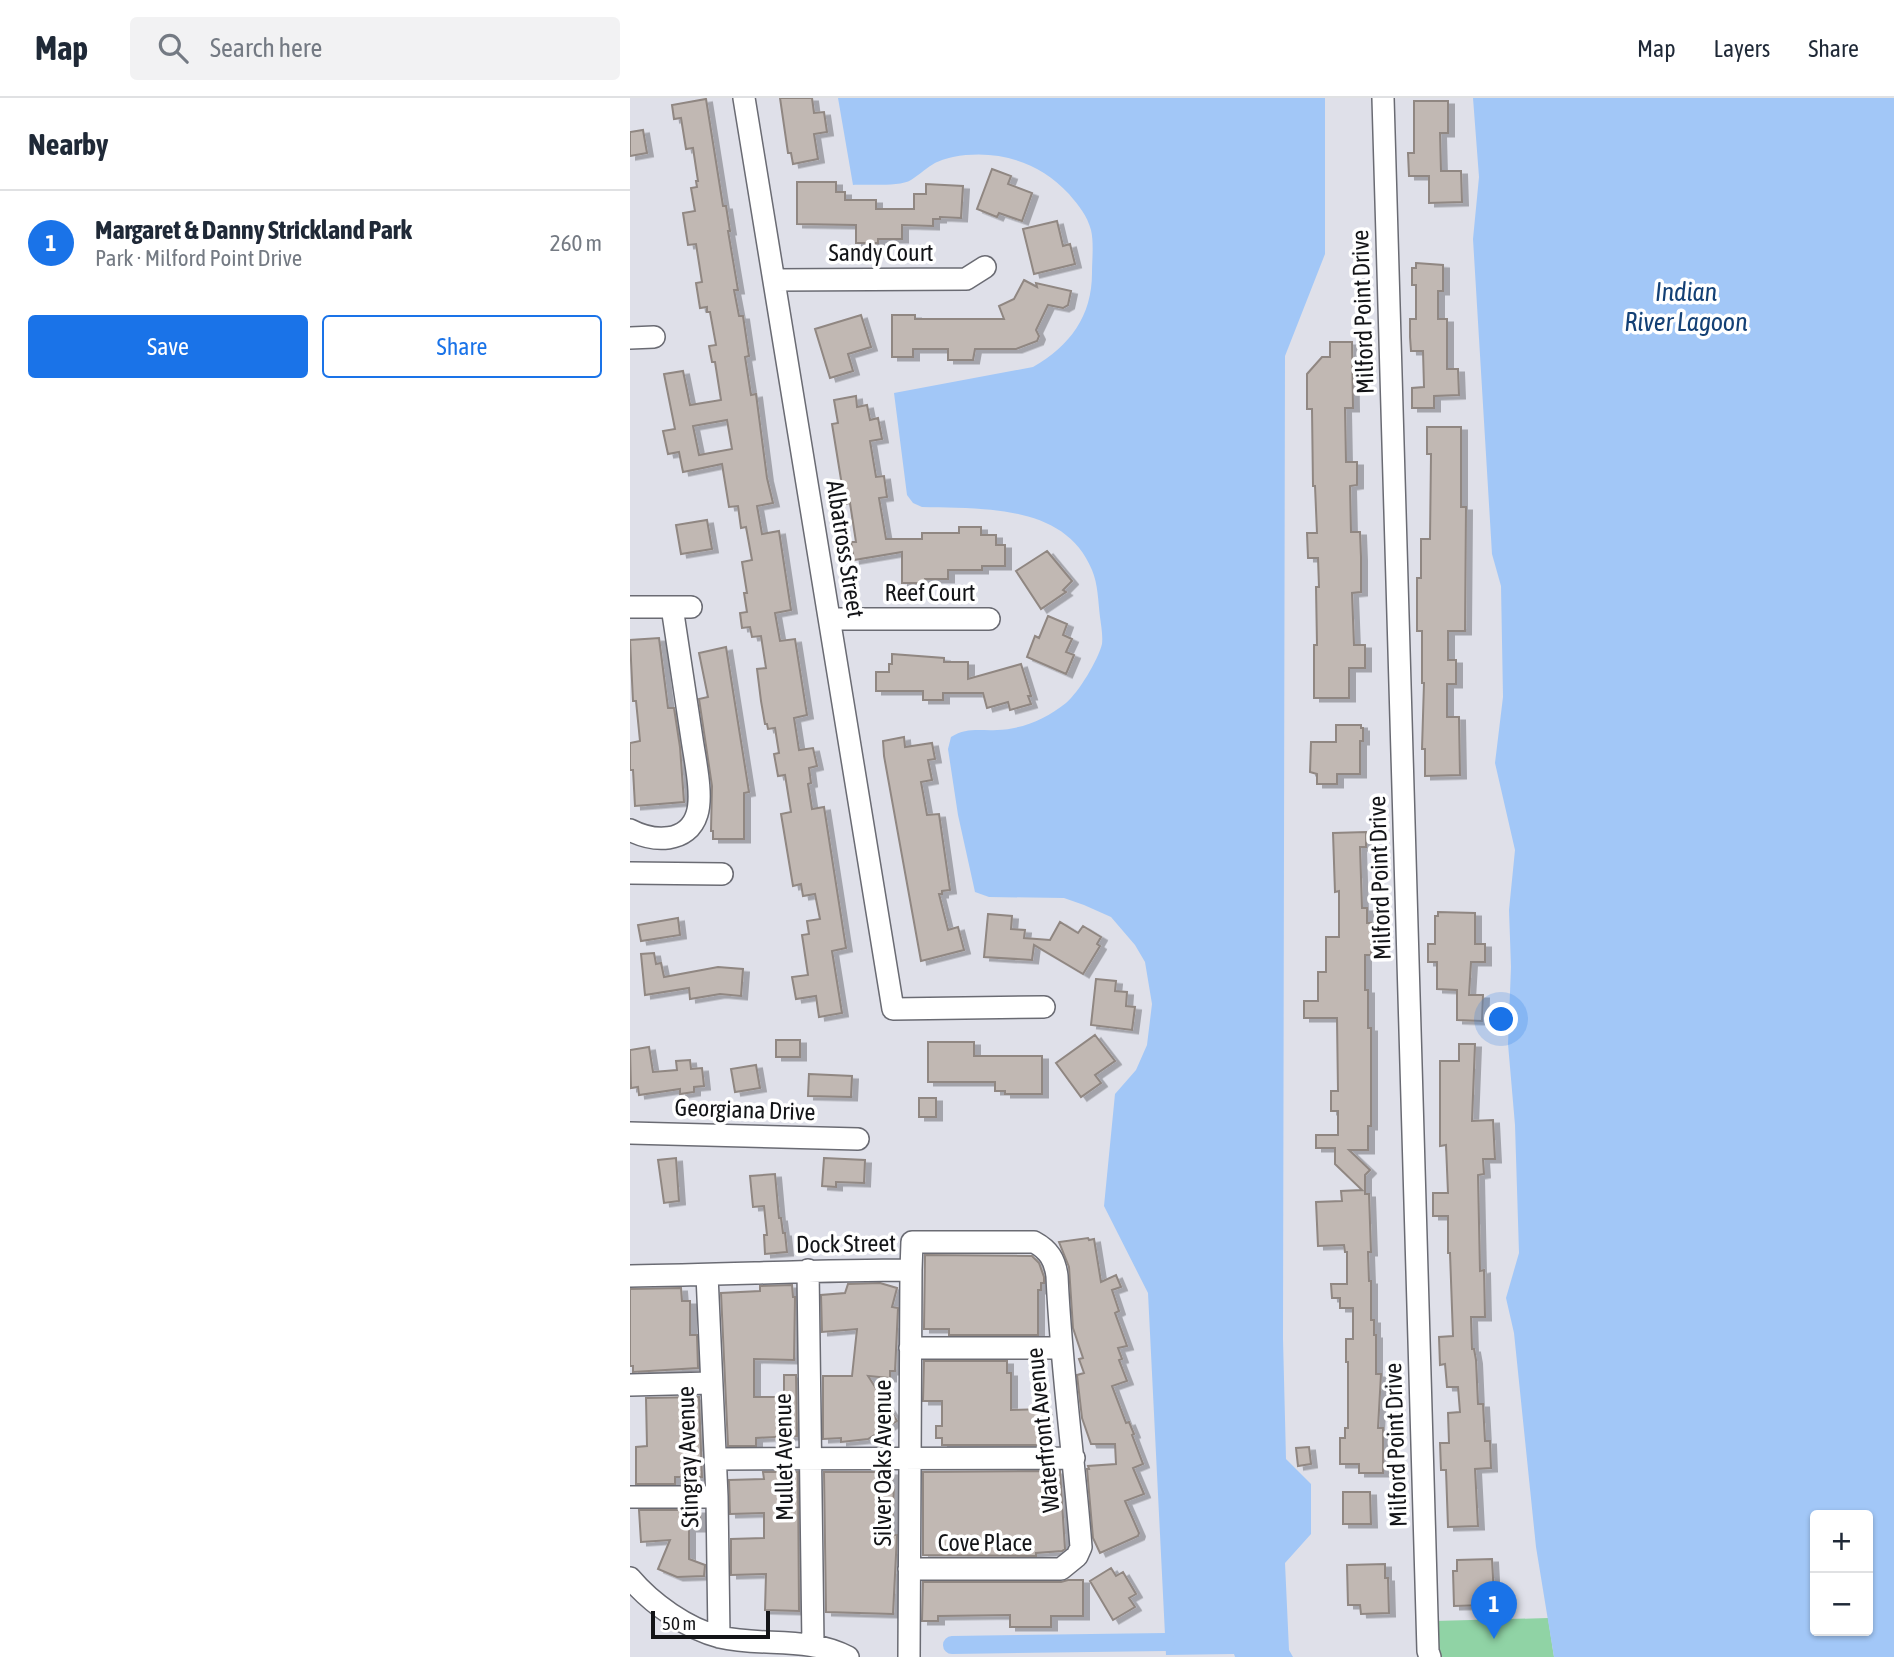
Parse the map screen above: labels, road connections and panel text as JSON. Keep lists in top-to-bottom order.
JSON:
{
  "streets": {
    "street": [
      "Sandy Court",
      "Milford Point Drive",
      "Albatross Street",
      "Reef Court",
      "Georgiana Drive",
      "Dock Street",
      "Waterfront Avenue",
      "Stingray Avenue",
      "Mullet Avenue",
      "Silver Oaks Avenue",
      "Cove Place"
    ]
  },
  "crossings": [
    ["Sandy Court", "Albatross Street"],
    ["Albatross Street", "Reef Court"],
    ["Dock Street", "Waterfront Avenue"],
    ["Dock Street", "Stingray Avenue"],
    ["Dock Street", "Mullet Avenue"],
    ["Dock Street", "Silver Oaks Avenue"],
    ["Waterfront Avenue", "Cove Place"],
    ["Silver Oaks Avenue", "Cove Place"]
  ],
  "water": ["Indian River Lagoon"],
  "scale_bar": "50 m",
  "page": {
    "header": "Map",
    "search": "Search here",
    "nav": ["Map", "Layers", "Share"],
    "heading": "Nearby",
    "list": [
      {
        "mark": "1",
        "name": "Margaret & Danny Strickland Park",
        "note": "Park · Milford Point Drive",
        "value": "260 m"
      }
    ],
    "buttons": ["Save", "Share"],
    "map_buttons": ["+", "−"],
    "pins": "1",
    "scale": "50 m"
  }
}
